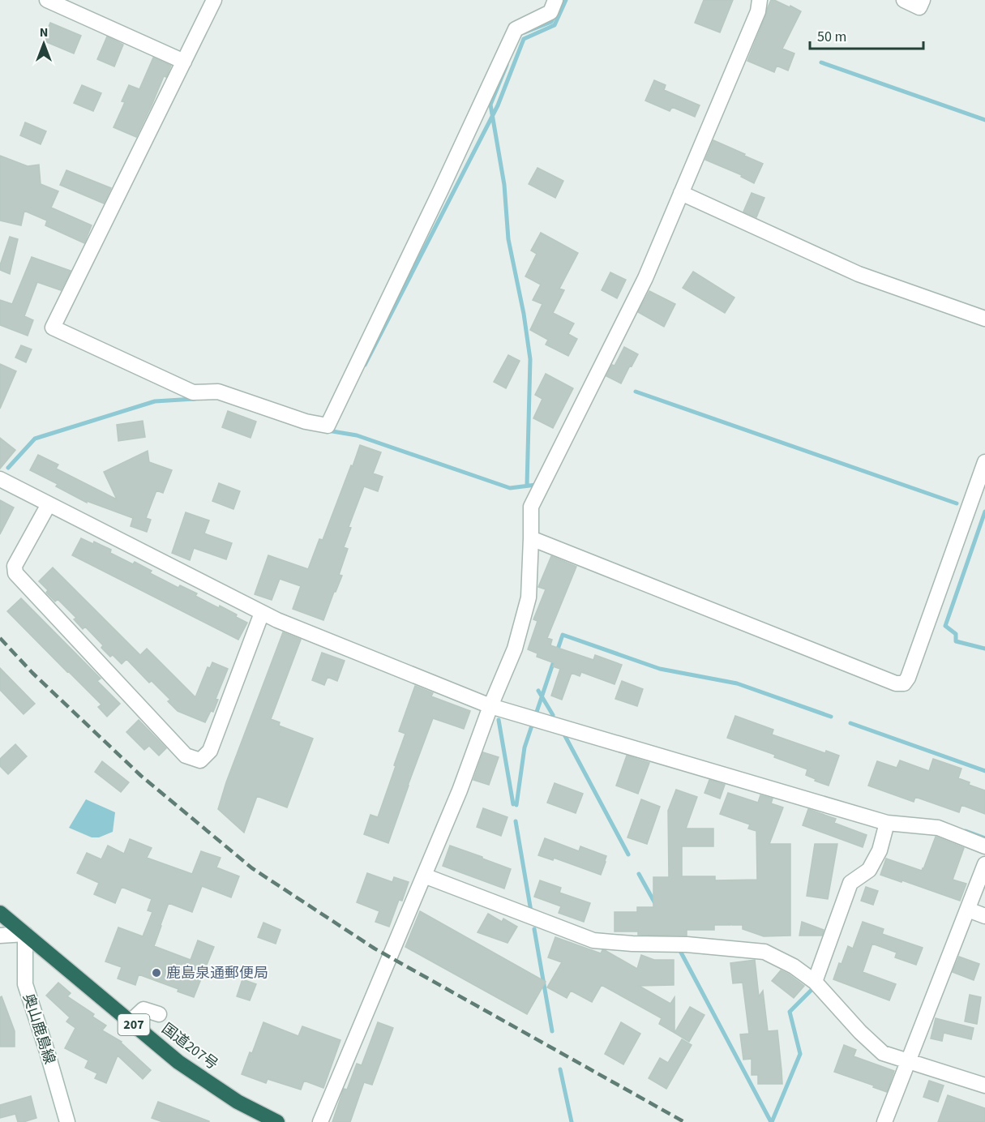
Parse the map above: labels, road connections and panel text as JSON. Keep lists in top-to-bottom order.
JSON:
{
  "streets": {
    "highway": ["207", "国道207号"],
    "street": ["奥山鹿島線"]
  },
  "crossings": [
    ["奥山鹿島線", "国道207号"]
  ],
  "places": ["鹿島泉通郵便局"],
  "scale_bar": "50 m",
  "north": "top"
}
